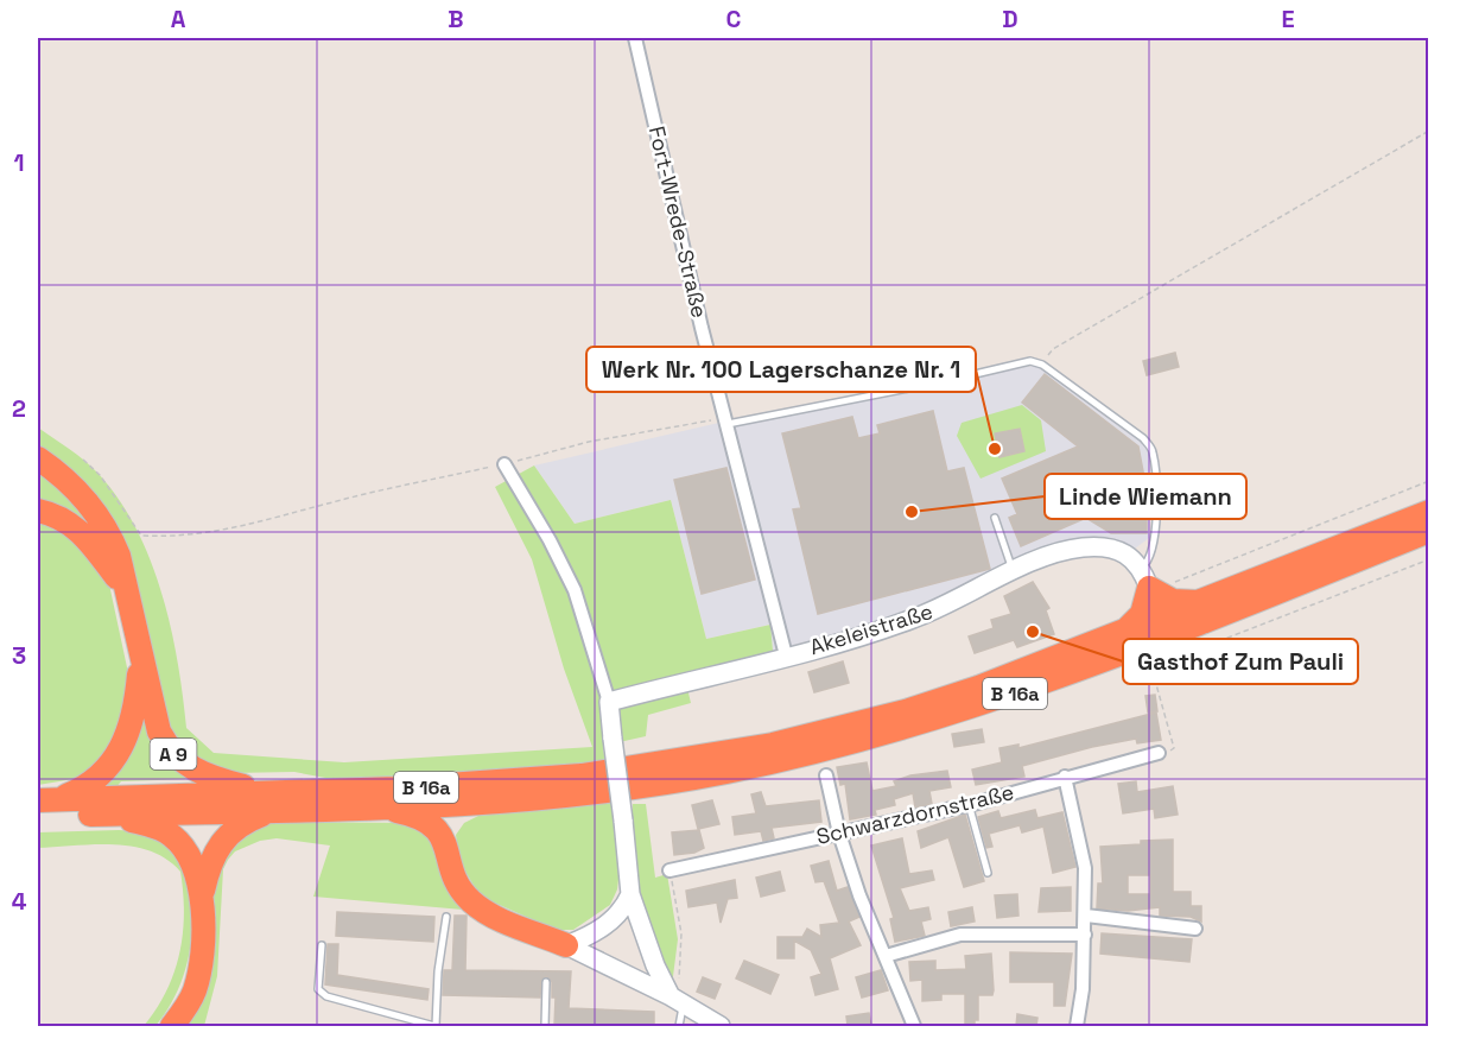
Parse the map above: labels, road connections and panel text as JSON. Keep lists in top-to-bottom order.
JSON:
{
  "streets": {
    "highway": ["B 16a", "A 9"],
    "street": ["Fort-Wrede-Straße", "Akeleistraße", "Schwarzdornstraße"]
  },
  "crossings": [
    ["Fort-Wrede-Straße", "Akeleistraße"],
    ["B 16a", "A 9"]
  ],
  "places": ["Werk Nr. 100 Lagerschanze Nr. 1", "Linde Wiemann", "Gasthof Zum Pauli"],
  "grid": {
    "columns": [
      "A",
      "B",
      "C",
      "D",
      "E"
    ],
    "rows": [
      "1",
      "2",
      "3",
      "4"
    ]
  }
}
